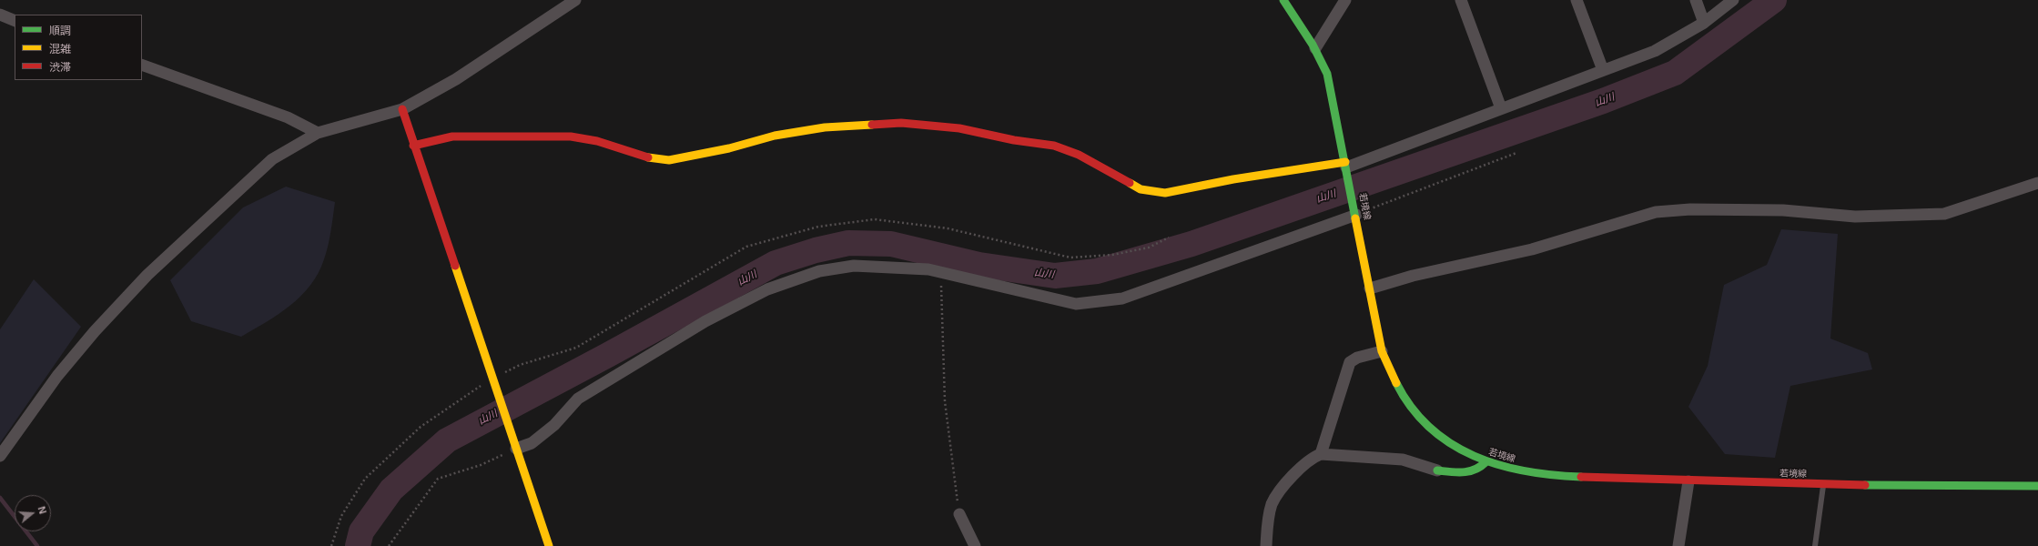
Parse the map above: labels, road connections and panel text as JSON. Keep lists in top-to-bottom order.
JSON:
{
  "streets": {
    "street": ["若境線"]
  },
  "water": ["山川"],
  "legend": ["順調", "混雑", "渋滞"],
  "north": "right"
}
